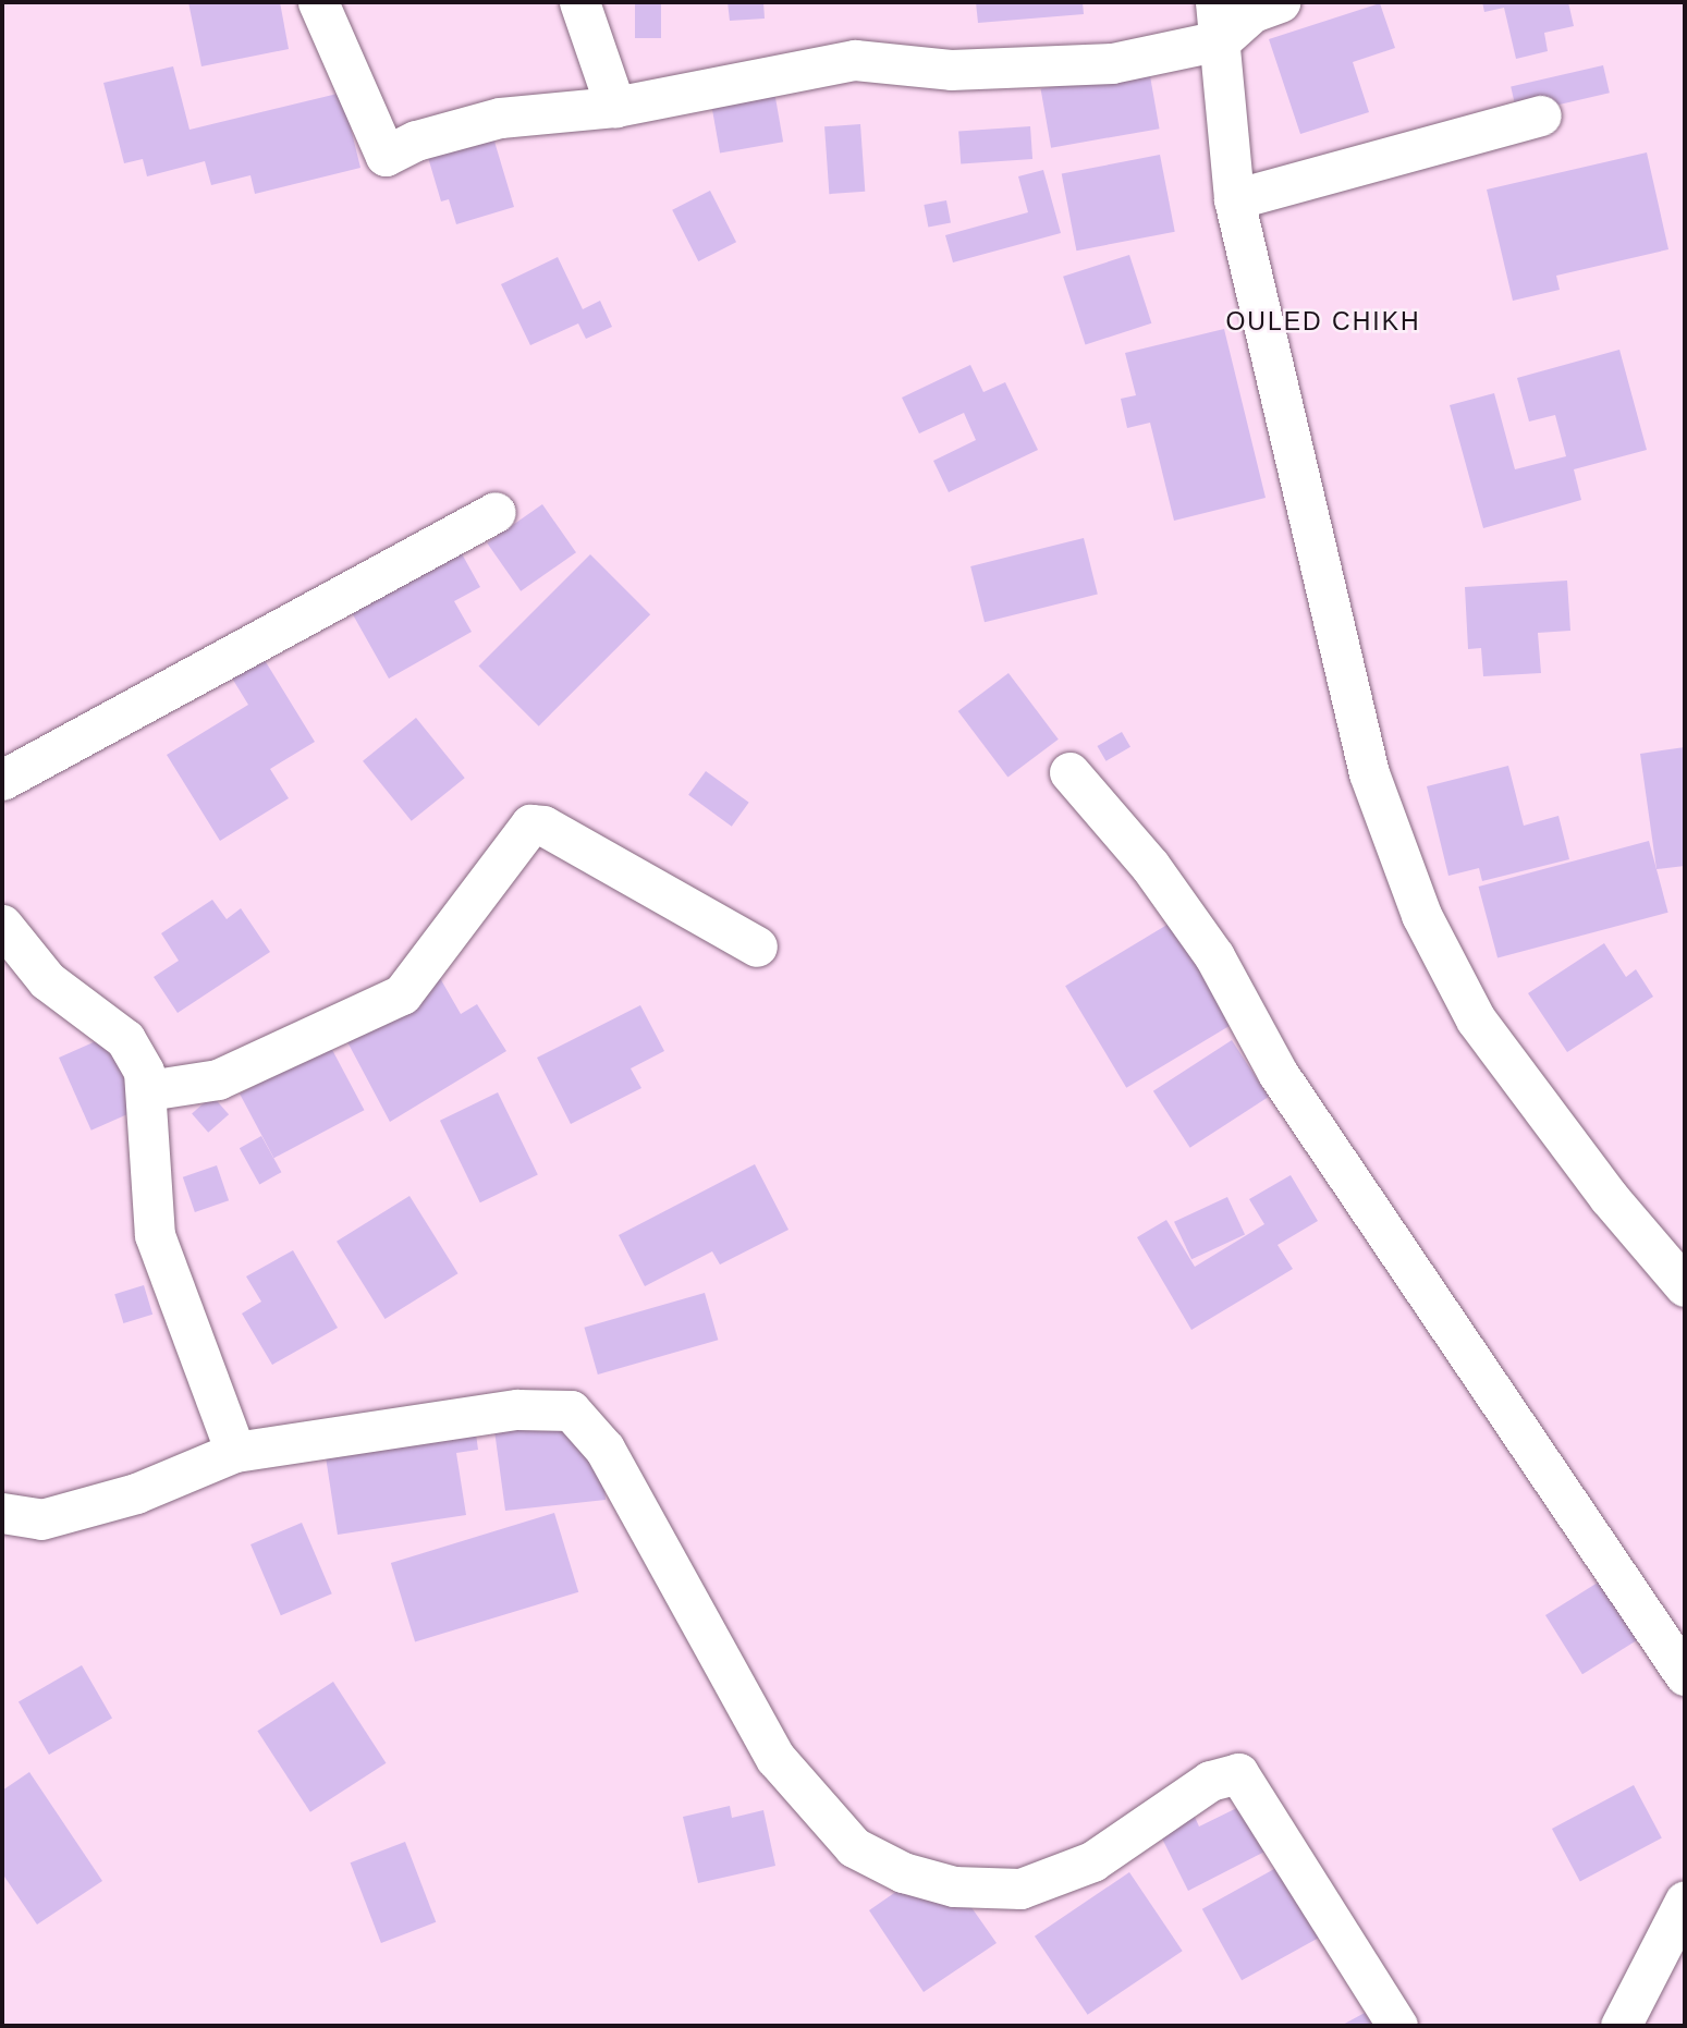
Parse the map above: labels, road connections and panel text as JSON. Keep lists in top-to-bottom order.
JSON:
{
  "districts": ["OULED CHIKH"]
}
